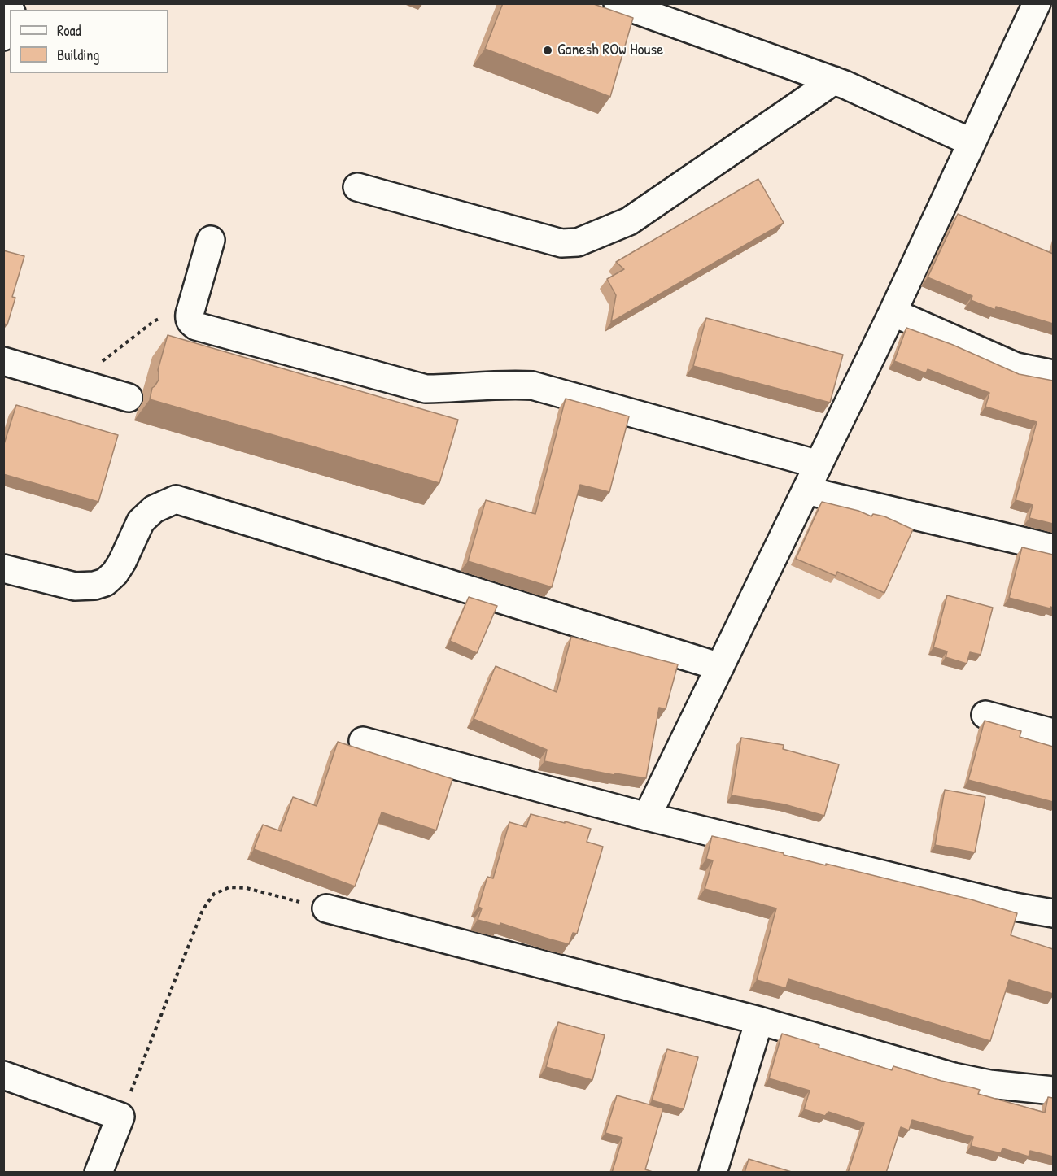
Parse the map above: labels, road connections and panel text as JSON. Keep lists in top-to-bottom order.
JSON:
{
  "places": ["Ganesh ROw House"],
  "legend": ["Road", "Building"]
}
